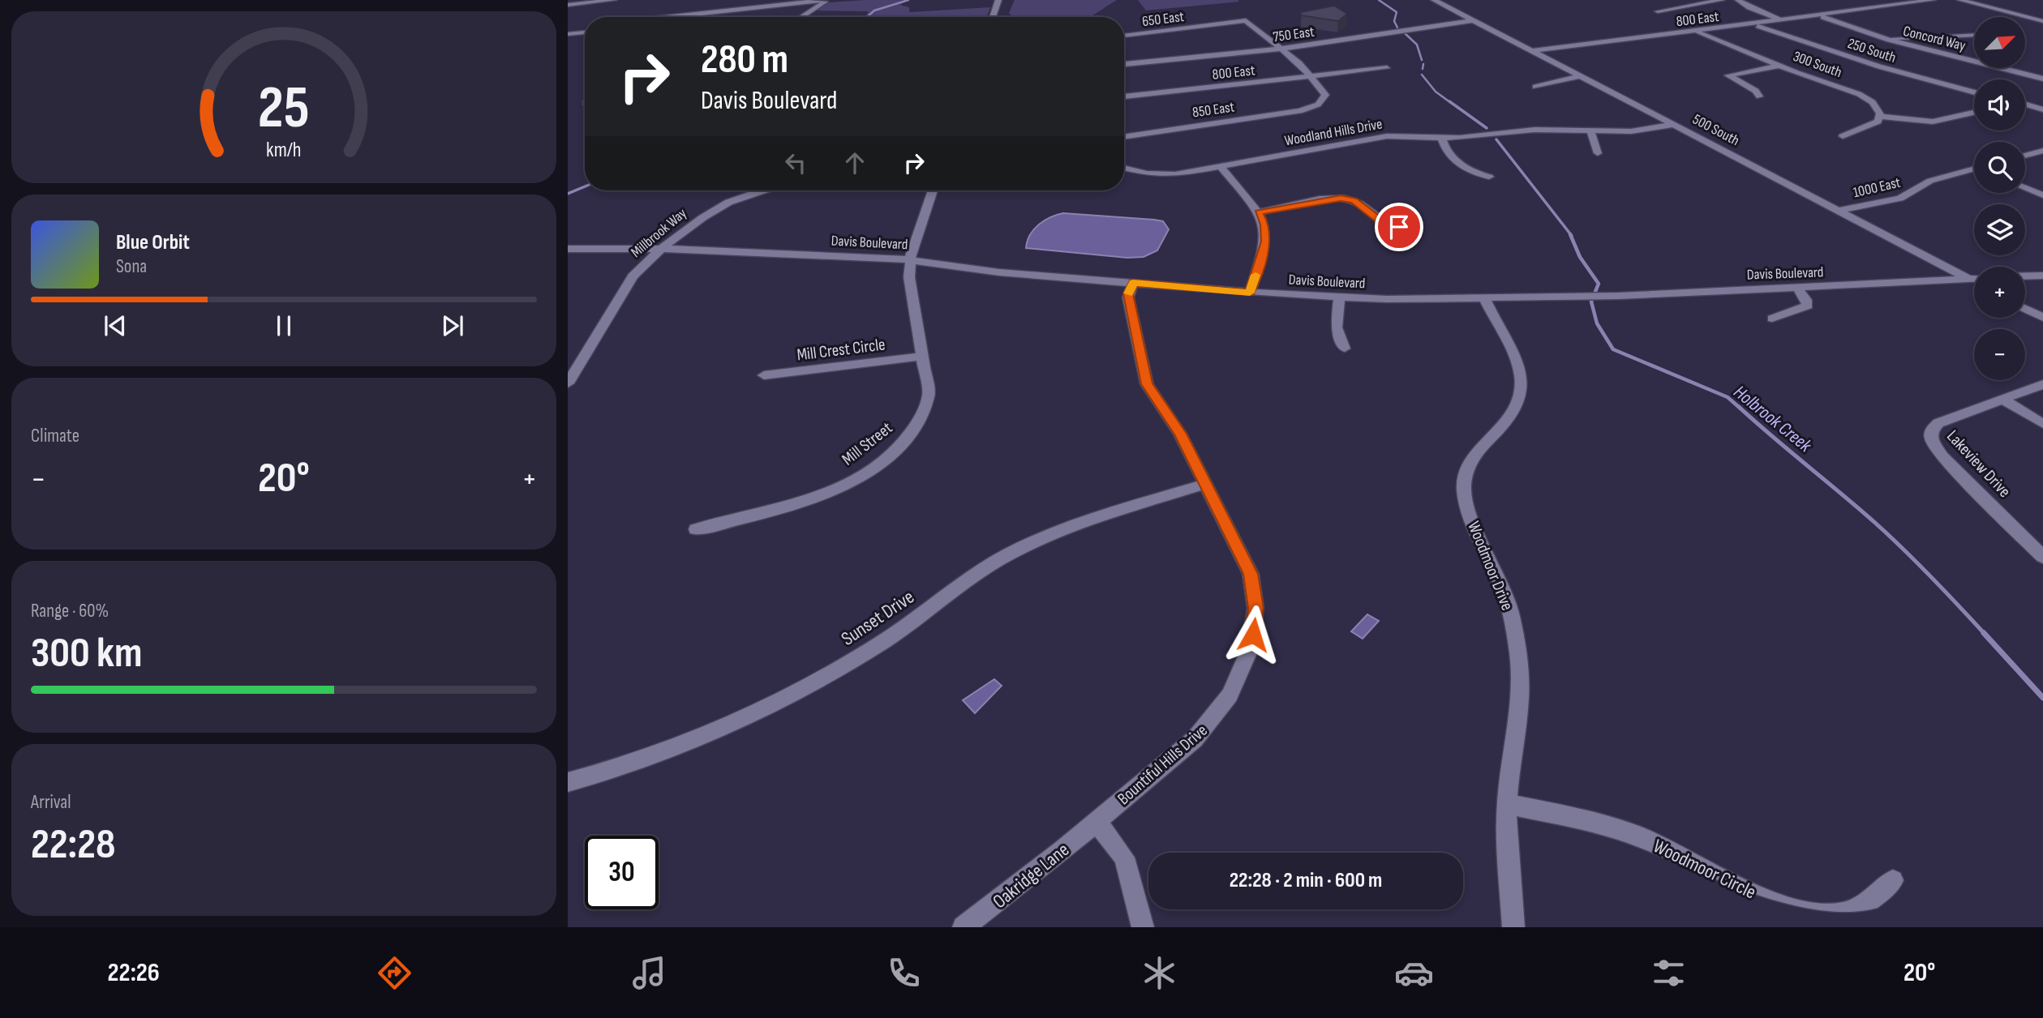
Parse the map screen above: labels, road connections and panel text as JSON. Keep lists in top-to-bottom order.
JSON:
{
  "streets": {
    "street": [
      "650 East",
      "800 East",
      "750 East",
      "Concord Way",
      "250 South",
      "300 South",
      "850 East",
      "500 South",
      "Woodland Hills Drive",
      "1000 East",
      "Millbrook Way",
      "Davis Boulevard",
      "Mill Crest Circle",
      "Mill Street",
      "Lakeview Drive",
      "Woodmoor Drive",
      "Sunset Drive",
      "Bountiful Hills Drive",
      "Woodmoor Circle",
      "Oakridge Lane"
    ]
  },
  "crossings": [
    ["650 East", "750 East"],
    ["800 East", "Concord Way"],
    ["800 East", "250 South"],
    ["800 East", "300 South"],
    ["800 East", "850 East"],
    ["800 East", "500 South"],
    ["750 East", "500 South"],
    ["500 South", "Woodland Hills Drive"],
    ["500 South", "1000 East"],
    ["500 South", "Davis Boulevard"],
    ["Millbrook Way", "Davis Boulevard"],
    ["Davis Boulevard", "Mill Street"],
    ["Davis Boulevard", "Woodmoor Drive"],
    ["Davis Boulevard", "Bountiful Hills Drive"],
    ["Mill Crest Circle", "Mill Street"],
    ["Woodmoor Drive", "Woodmoor Circle"],
    ["Sunset Drive", "Bountiful Hills Drive"],
    ["Bountiful Hills Drive", "Oakridge Lane"]
  ],
  "water": ["Holbrook Creek"],
  "north": "top right",
  "page": {
    "map_buttons": ["+", "−"],
    "turn": ["280 m", "Davis Boulevard"],
    "song": ["Blue Orbit", "Sona"],
    "tile": [
      "Climate",
      ["Range · 60%", "300 km"],
      ["Arrival", "22:28"]
    ],
    "heat": ["−", "20°", "+"],
    "limit": "30",
    "trip": "22:28 · 2 min · 600 m",
    "tabs": ["22:26", "20°"],
    "gauge": ["25", "km/h"]
  }
}
